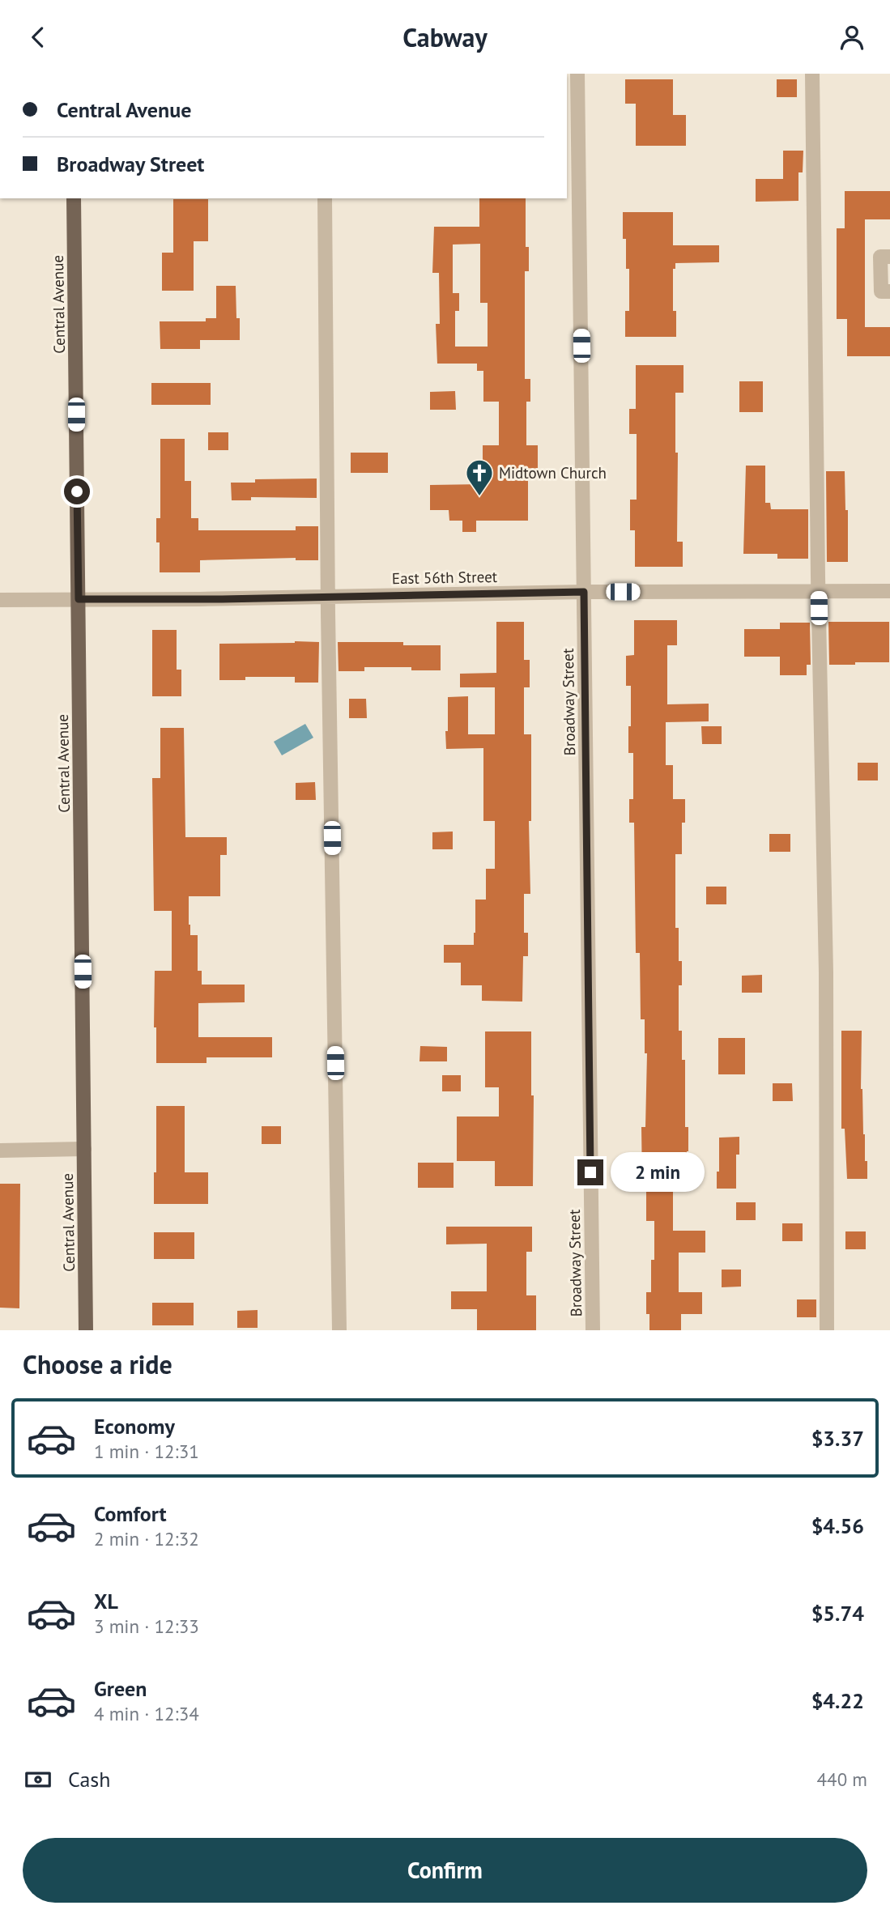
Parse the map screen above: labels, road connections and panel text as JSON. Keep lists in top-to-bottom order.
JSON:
{
  "streets": {
    "main road": ["Central Avenue"],
    "street": ["East 56th Street", "Broadway Street"]
  },
  "crossings": [
    ["Central Avenue", "East 56th Street"],
    ["East 56th Street", "Broadway Street"]
  ],
  "places": {
    "church": ["Midtown Church"]
  },
  "page": {
    "header": "Cabway",
    "banner": ["Central Avenue", "Broadway Street"],
    "bubble": "2 min",
    "heading": "Choose a ride",
    "list": [
      {
        "name": "Economy",
        "note": "1 min · 12:31",
        "value": "$3.37"
      },
      {
        "name": "Comfort",
        "note": "2 min · 12:32",
        "value": "$4.56"
      },
      {
        "name": "XL",
        "note": "3 min · 12:33",
        "value": "$5.74"
      },
      {
        "name": "Green",
        "note": "4 min · 12:34",
        "value": "$4.22"
      }
    ],
    "pay": ["Cash", "440 m"],
    "buttons": "Confirm"
  }
}
